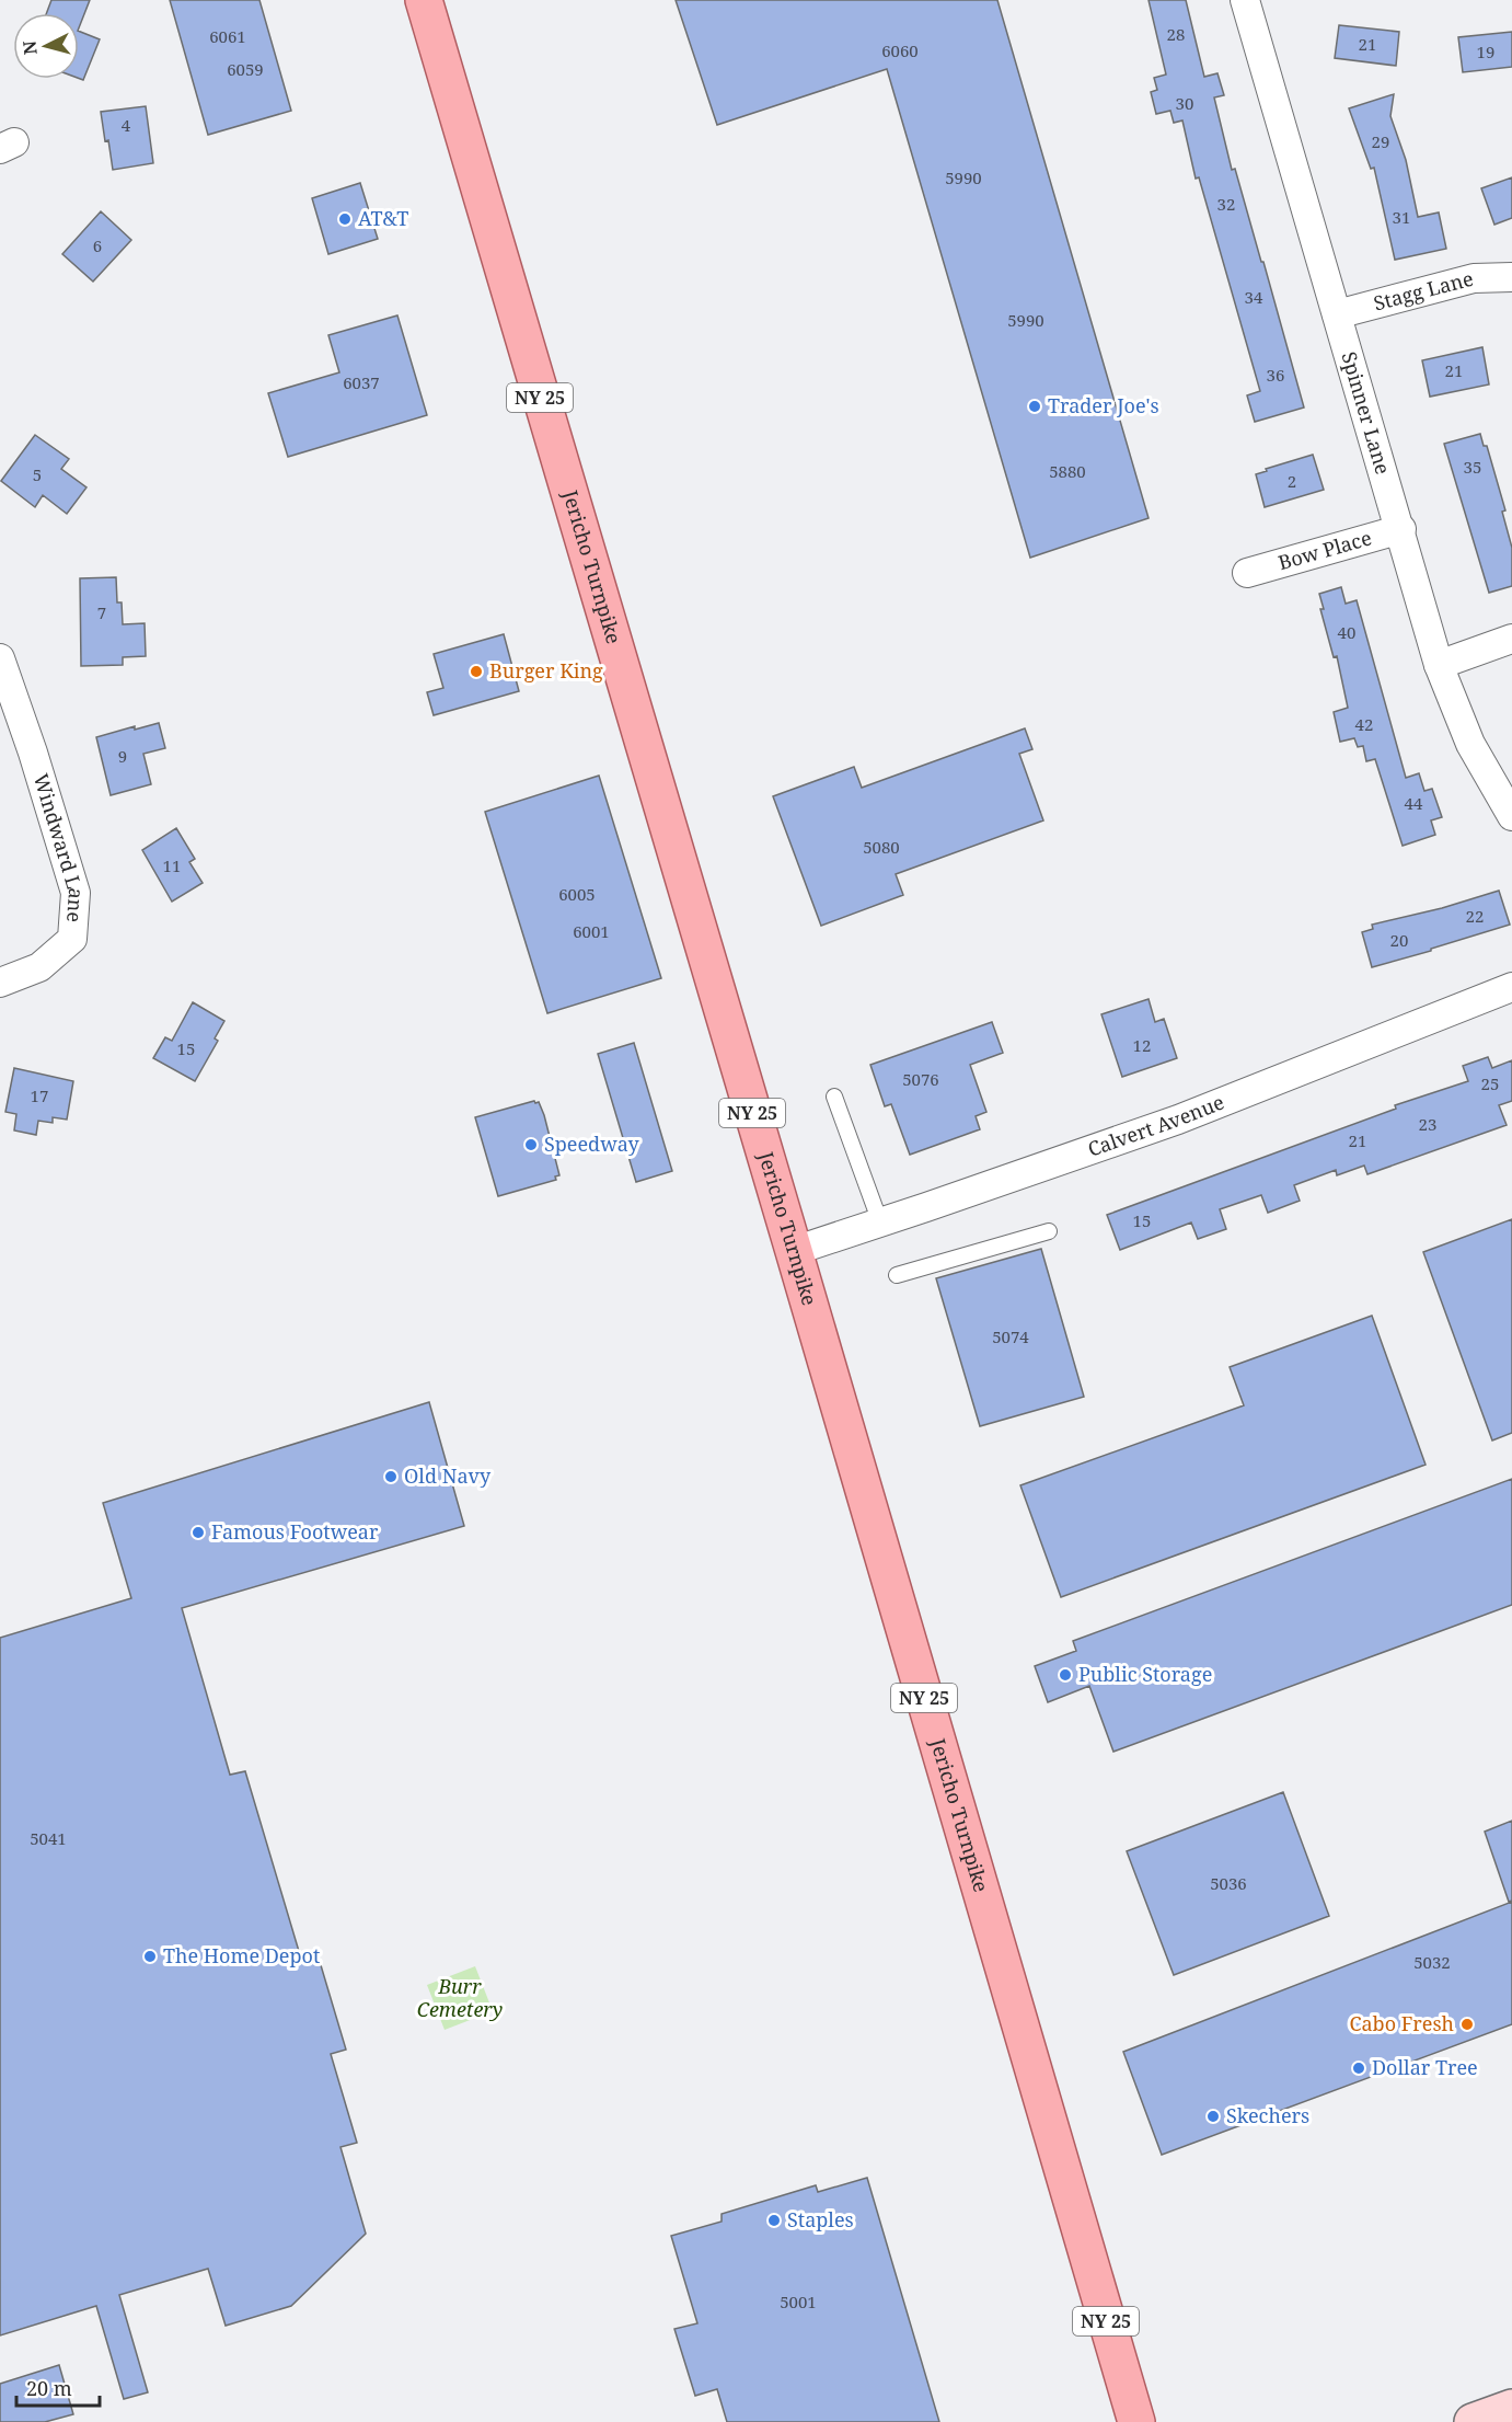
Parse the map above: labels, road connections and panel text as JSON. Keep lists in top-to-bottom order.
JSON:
{
  "streets": {
    "main road": ["NY 25", "Jericho Turnpike"],
    "street": [
      "Stagg Lane",
      "Spinner Lane",
      "Bow Place",
      "Windward Lane",
      "Calvert Avenue"
    ]
  },
  "crossings": [
    ["Stagg Lane", "Spinner Lane"],
    ["Spinner Lane", "Bow Place"],
    ["Jericho Turnpike", "Calvert Avenue"]
  ],
  "parks": ["Burr Cemetery"],
  "places": [
    "AT&T",
    "Trader Joe's",
    "Burger King",
    "Speedway",
    "Old Navy",
    "Famous Footwear",
    "Public Storage",
    "The Home Depot",
    "Cabo Fresh",
    "Dollar Tree",
    "Skechers",
    "Staples"
  ],
  "house_numbers": [
    "28",
    "6061",
    "21",
    "6060",
    "19",
    "6059",
    "30",
    "4",
    "29",
    "5990",
    "32",
    "31",
    "6",
    "34",
    "5990",
    "21",
    "36",
    "6037",
    "35",
    "5880",
    "5",
    "2",
    "7",
    "40",
    "42",
    "9",
    "44",
    "5080",
    "11",
    "6005",
    "22",
    "6001",
    "20",
    "12",
    "15",
    "5076",
    "25",
    "17",
    "23",
    "21",
    "15",
    "5074",
    "5041",
    "5036",
    "5032",
    "5001"
  ],
  "scale_bar": "20 m",
  "north": "left"
}
